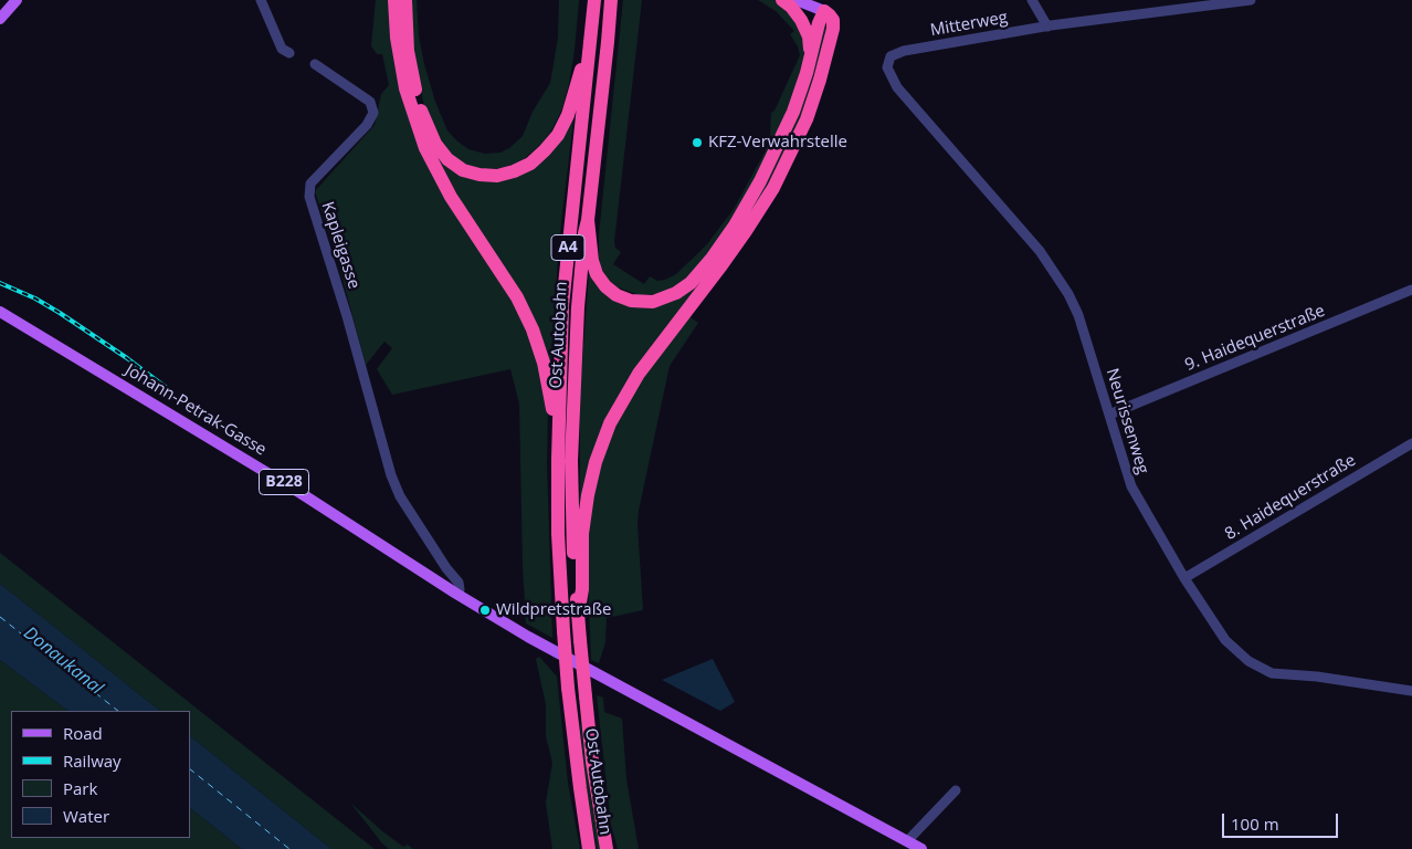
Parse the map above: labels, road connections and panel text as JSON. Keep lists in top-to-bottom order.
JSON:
{
  "streets": {
    "highway": ["A4", "Ost Autobahn"],
    "main road": ["Johann-Petrak-Gasse", "B228"],
    "street": [
      "Mitterweg",
      "Kapleigasse",
      "9. Haidequerstraße",
      "Neurissenweg",
      "8. Haidequerstraße"
    ]
  },
  "crossings": [
    ["Mitterweg", "Neurissenweg"],
    ["Kapleigasse", "Johann-Petrak-Gasse"],
    ["9. Haidequerstraße", "Neurissenweg"],
    ["Neurissenweg", "8. Haidequerstraße"]
  ],
  "water": ["Donaukanal"],
  "places": ["KFZ-Verwahrstelle", "Wildpretstraße"],
  "legend": [
    "Road",
    "Railway",
    "Park",
    "Water"
  ],
  "scale_bar": "100 m"
}
